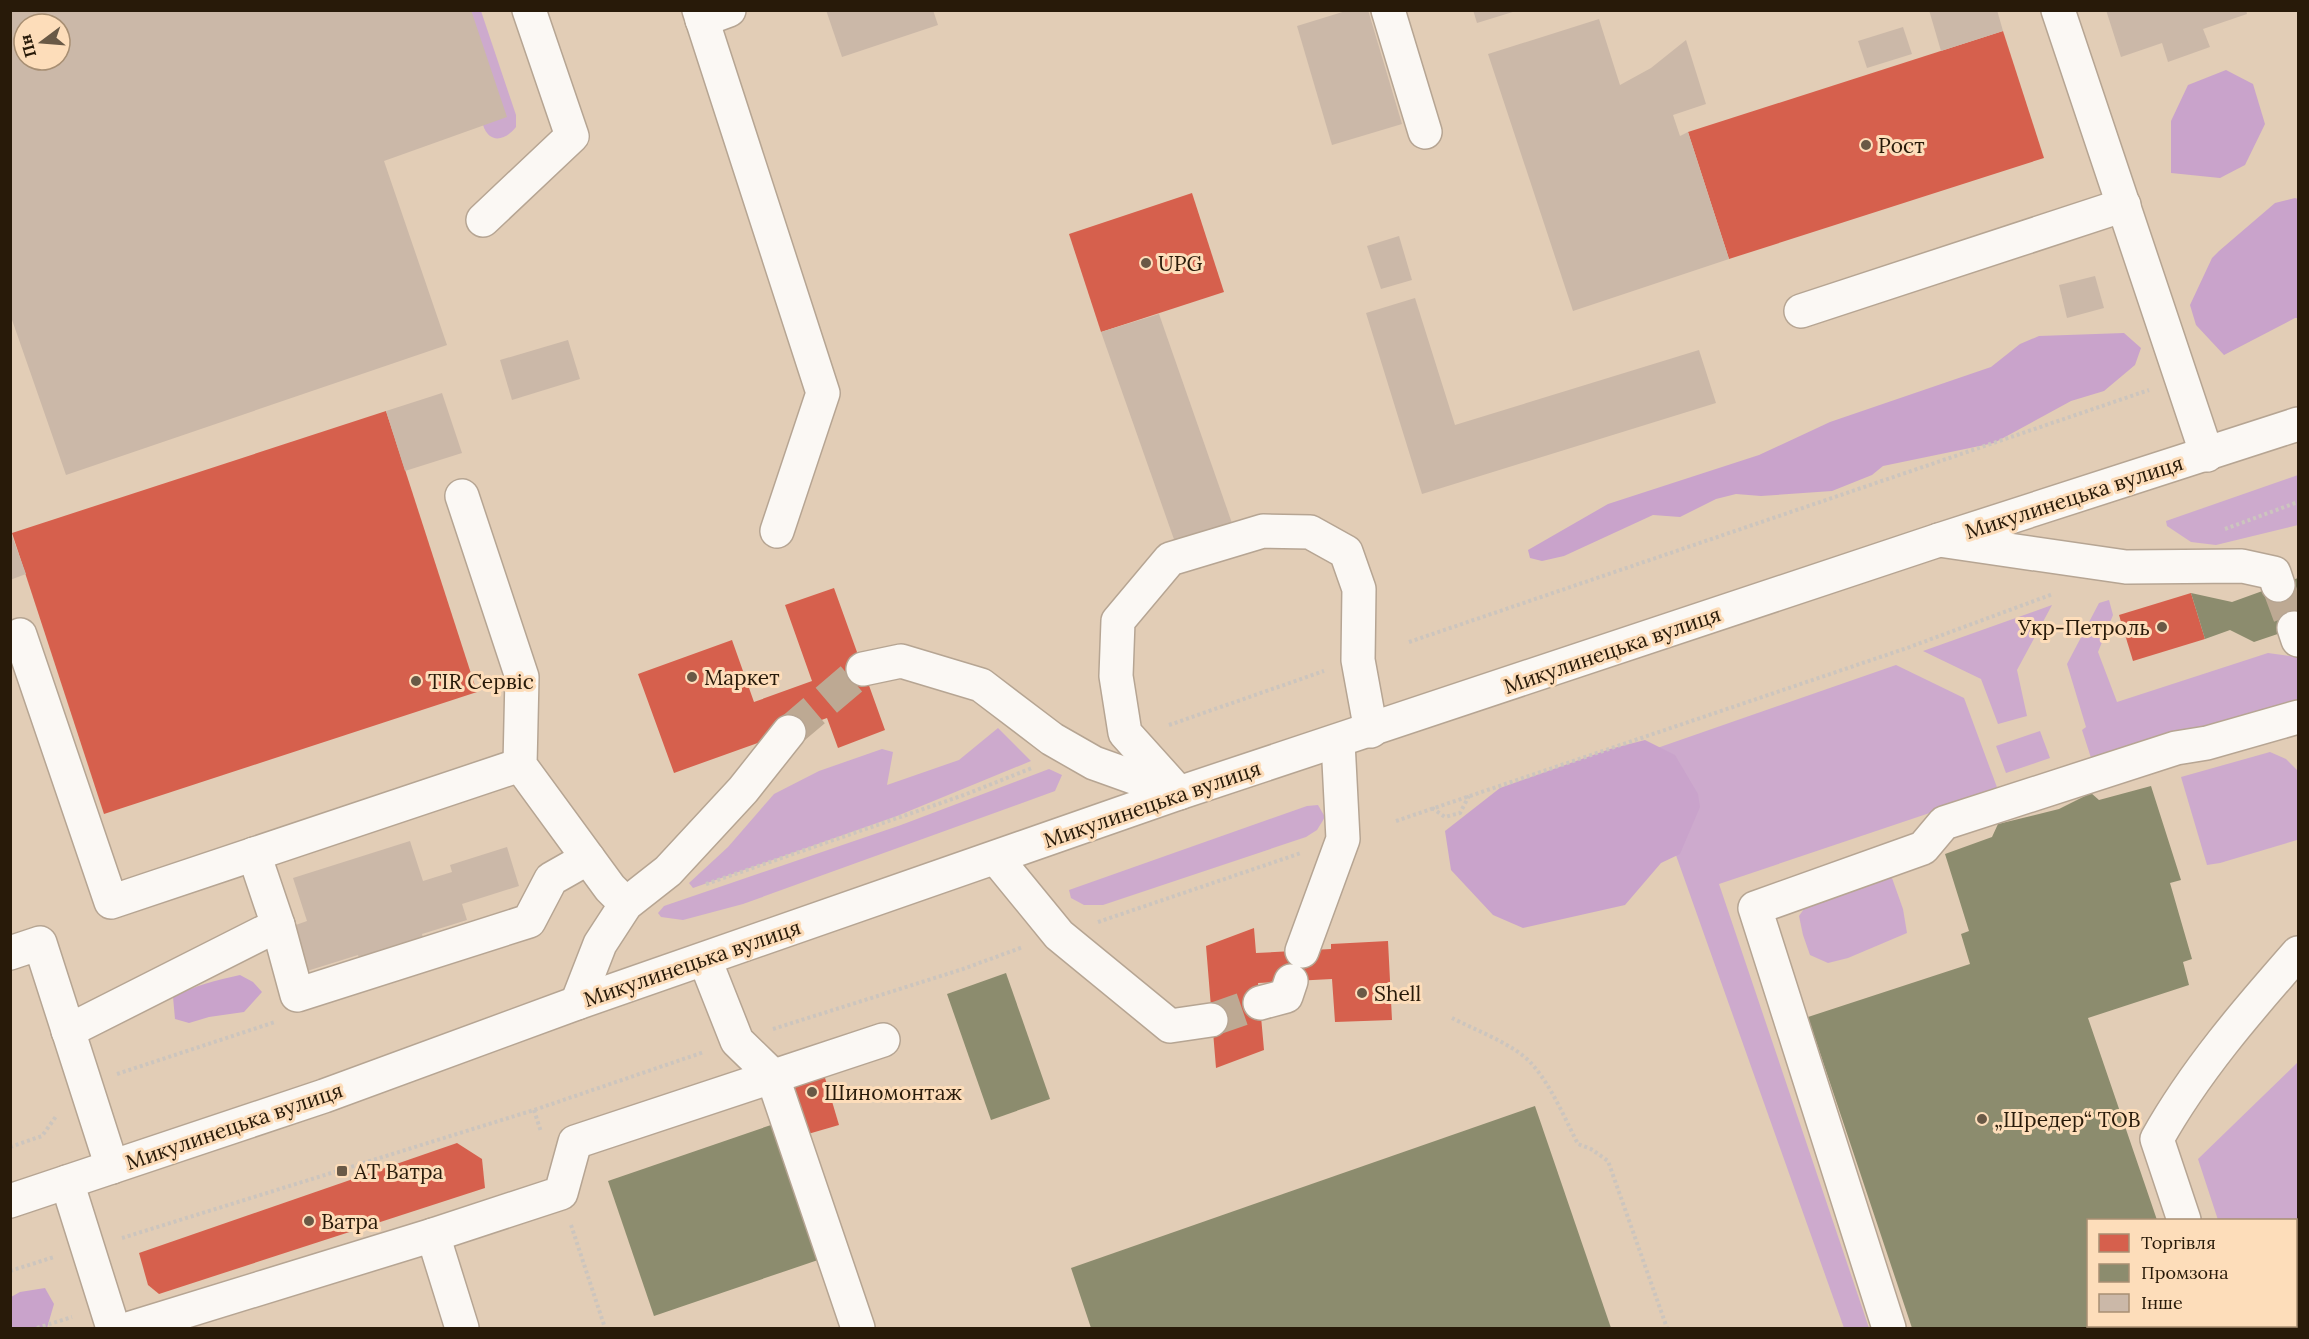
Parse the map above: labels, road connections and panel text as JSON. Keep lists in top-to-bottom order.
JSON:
{
  "streets": {
    "main road": ["Микулинецька вулиця"]
  },
  "places": {
    "other": [
      "Рост",
      "UPG",
      "Укр-Петроль",
      "Маркет",
      "TIR Сервіс",
      "Shell",
      "Шиномонтаж",
      "„Шредер“ ТОВ",
      "Ватра"
    ],
    "transit": ["АТ Ватра"]
  },
  "legend": ["Торгівля", "Промзона", "Інше"],
  "north": "left"
}
